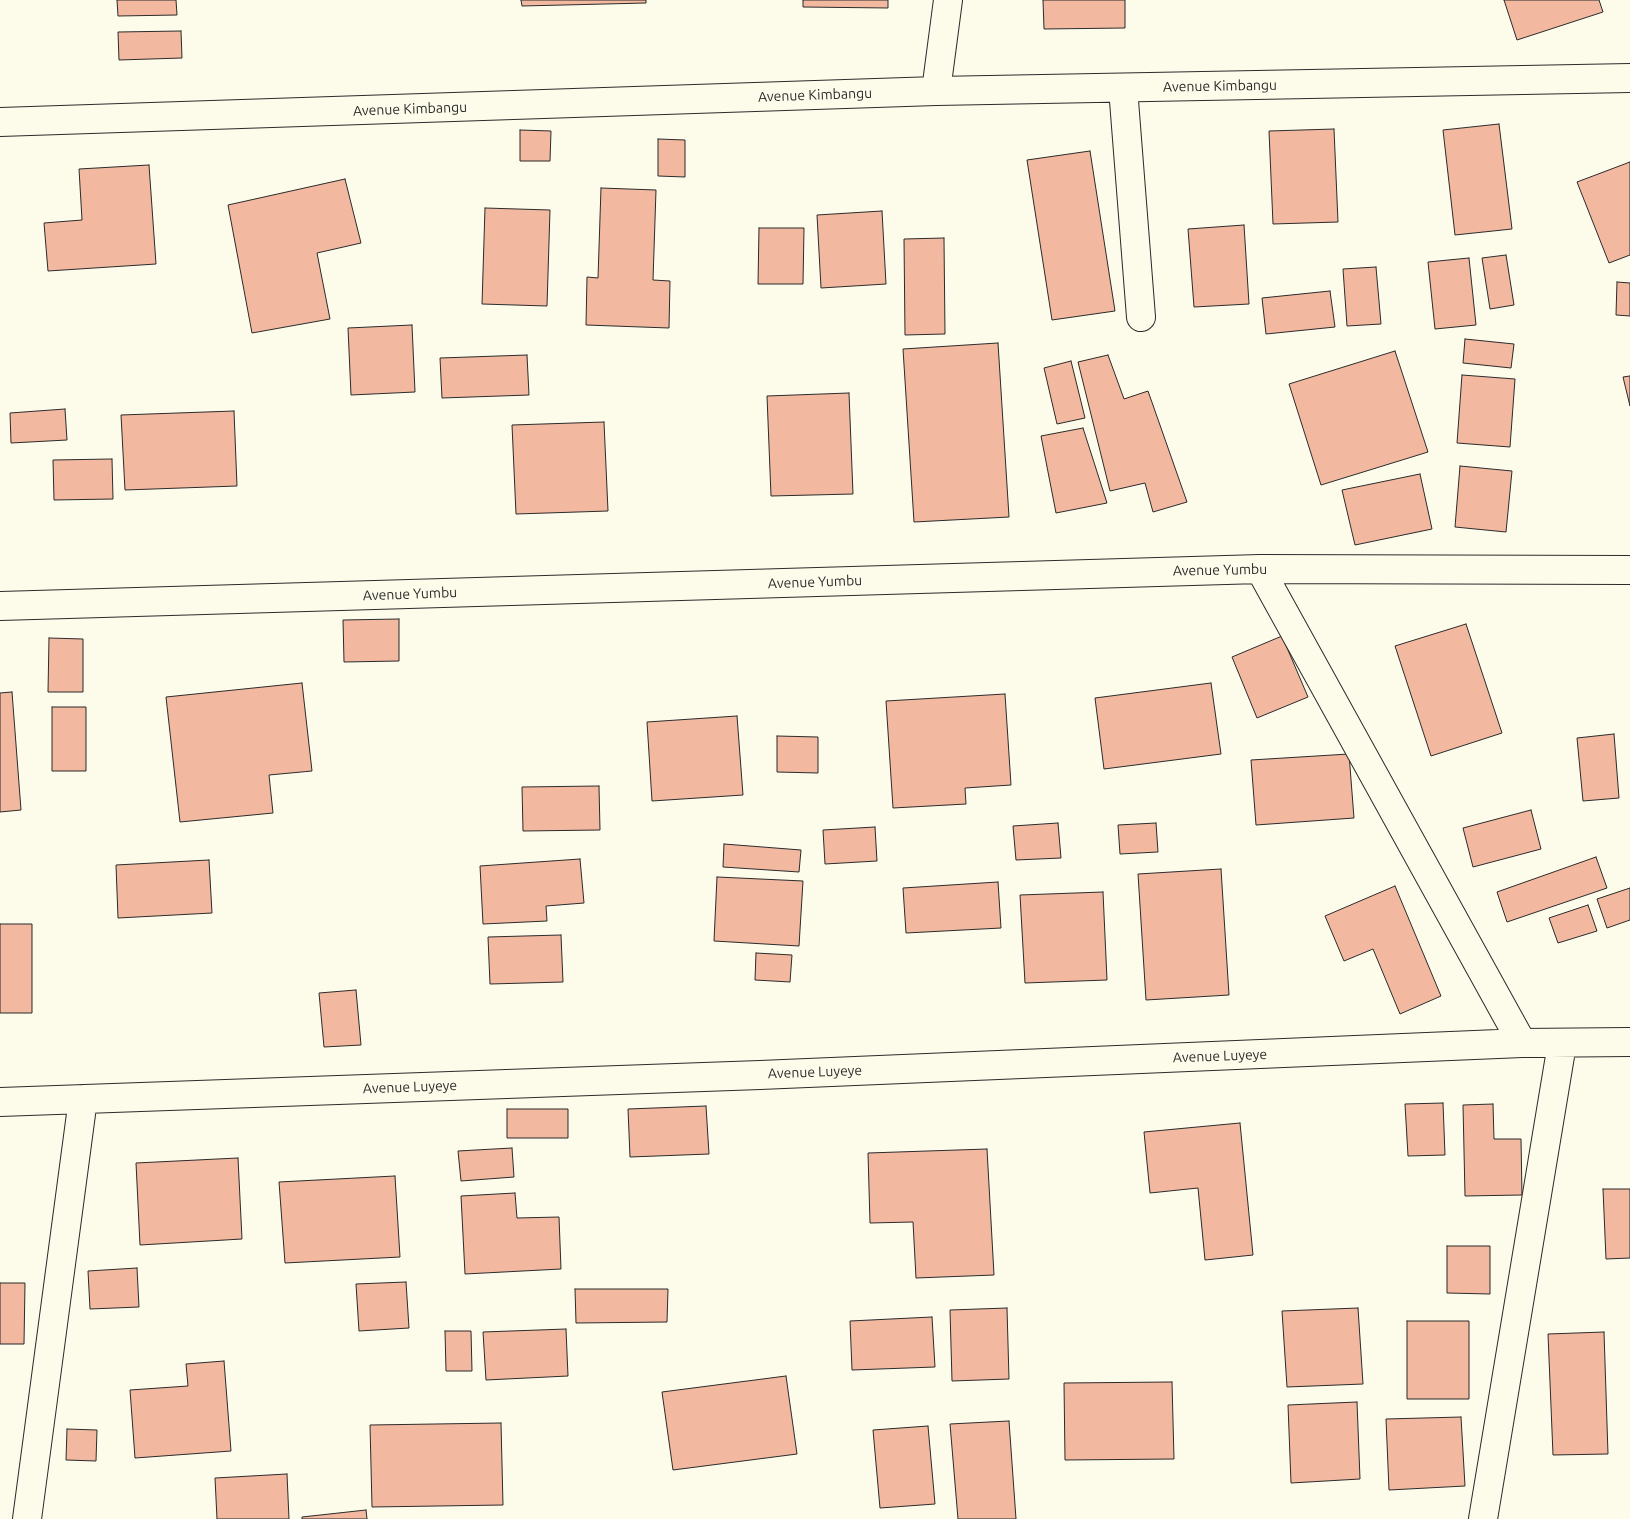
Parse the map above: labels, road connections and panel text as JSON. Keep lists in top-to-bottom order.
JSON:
{
  "streets": {
    "street": ["Avenue Kimbangu", "Avenue Yumbu", "Avenue Luyeye"]
  }
}
